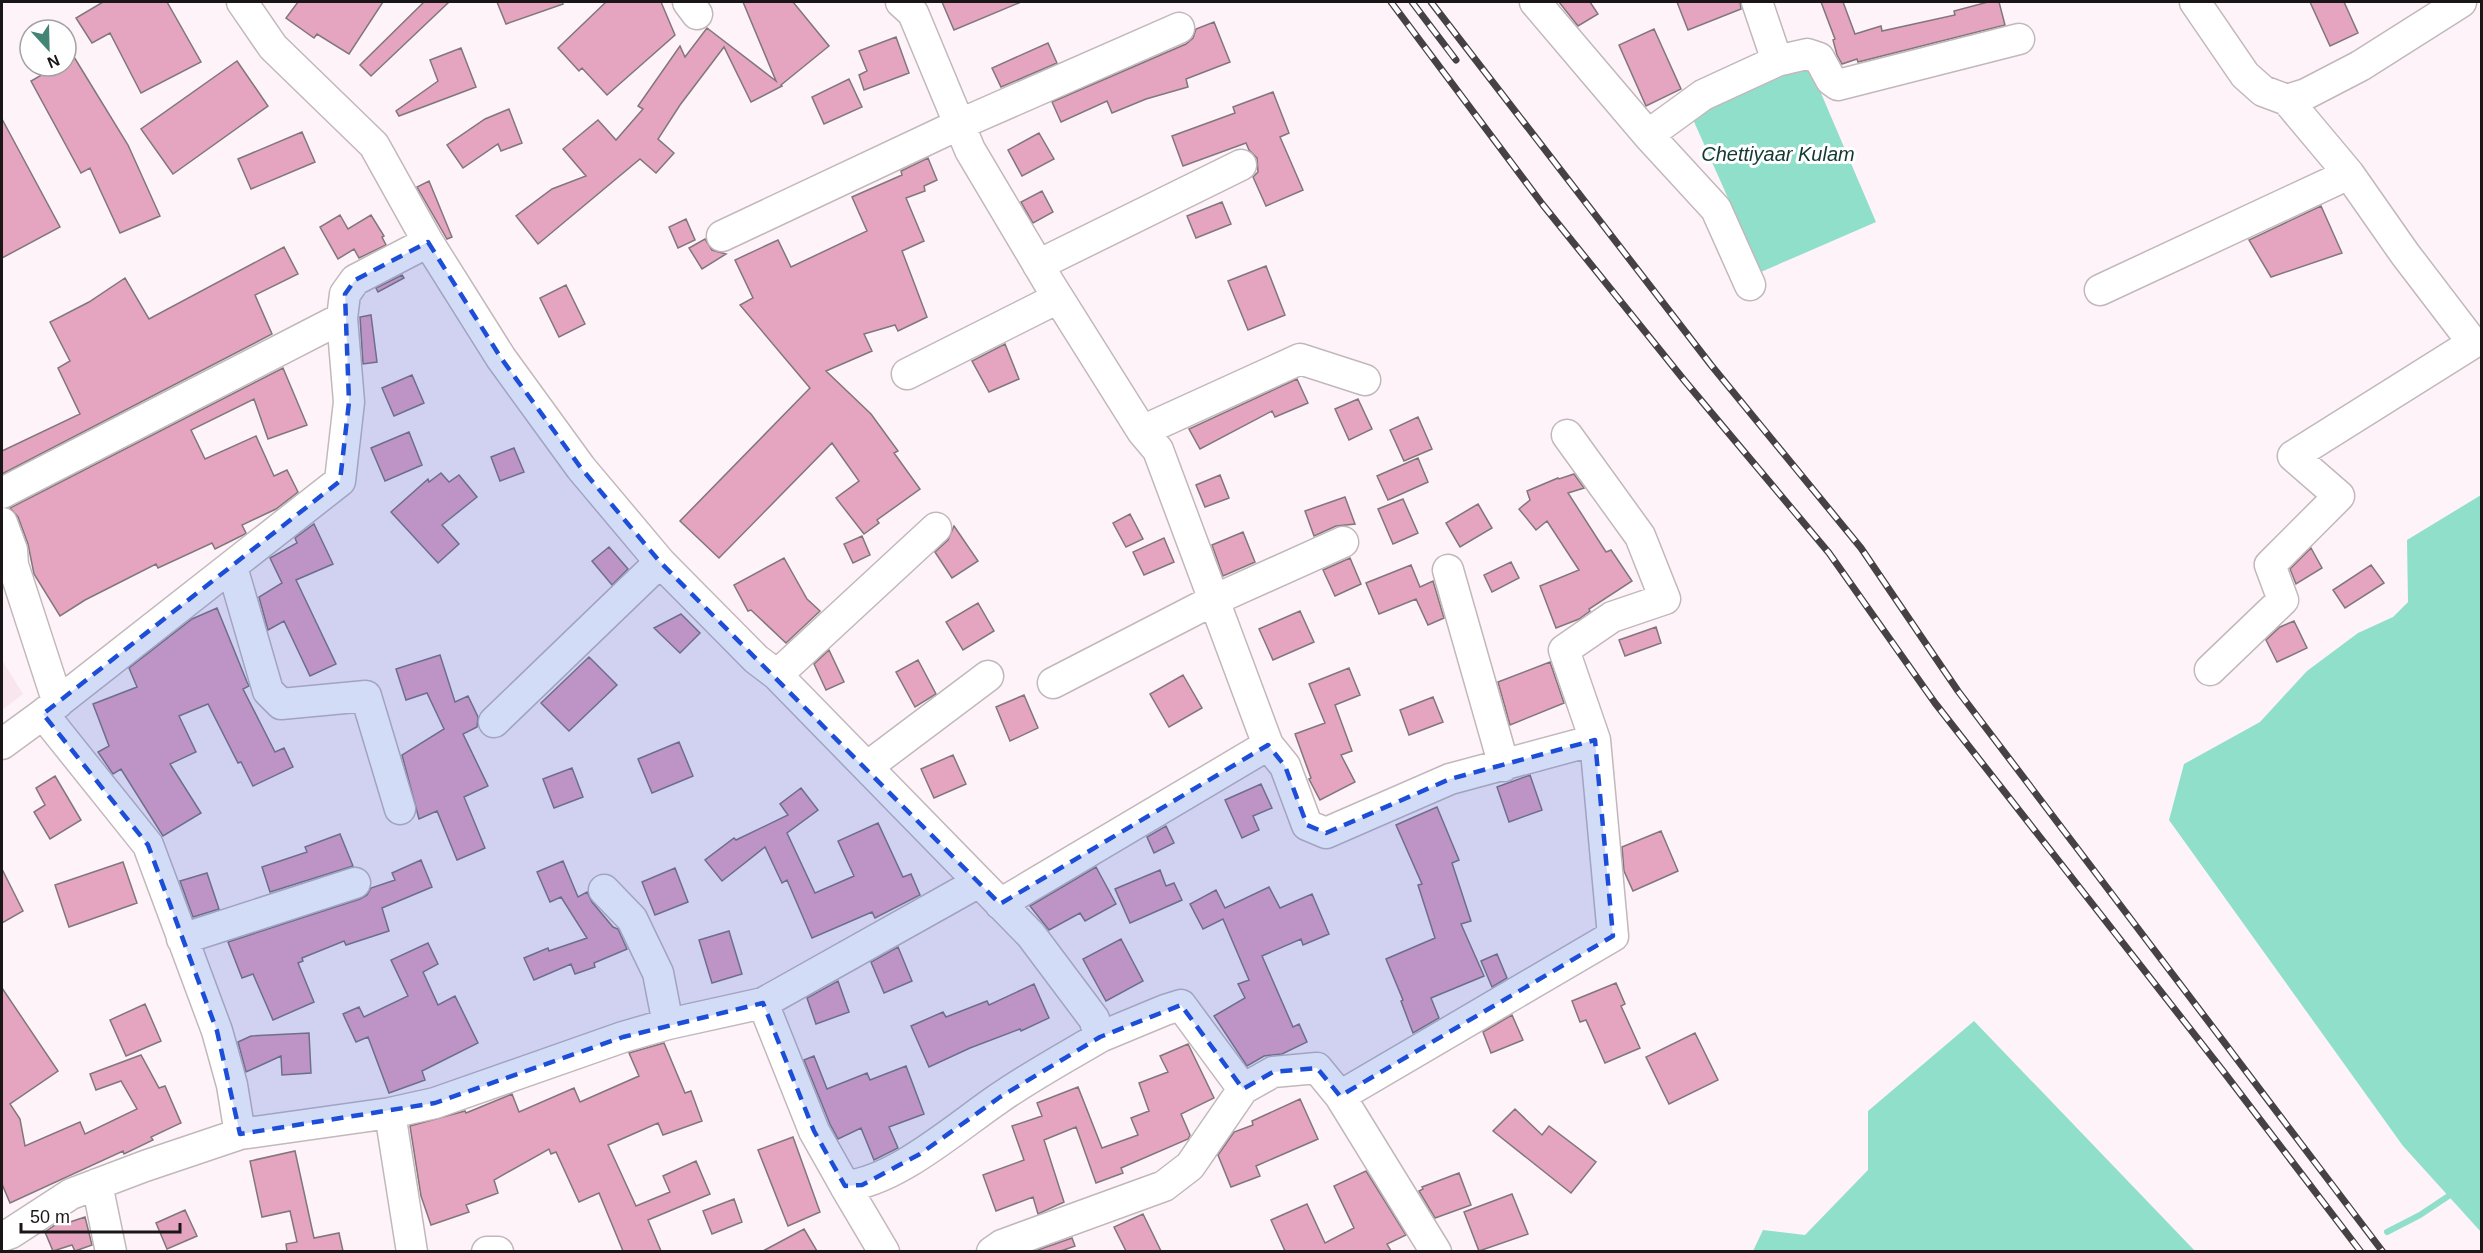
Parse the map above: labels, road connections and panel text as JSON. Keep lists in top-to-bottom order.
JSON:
{
  "water": ["Chettiyaar Kulam"],
  "scale_bar": "50 m",
  "north": "bottom"
}
